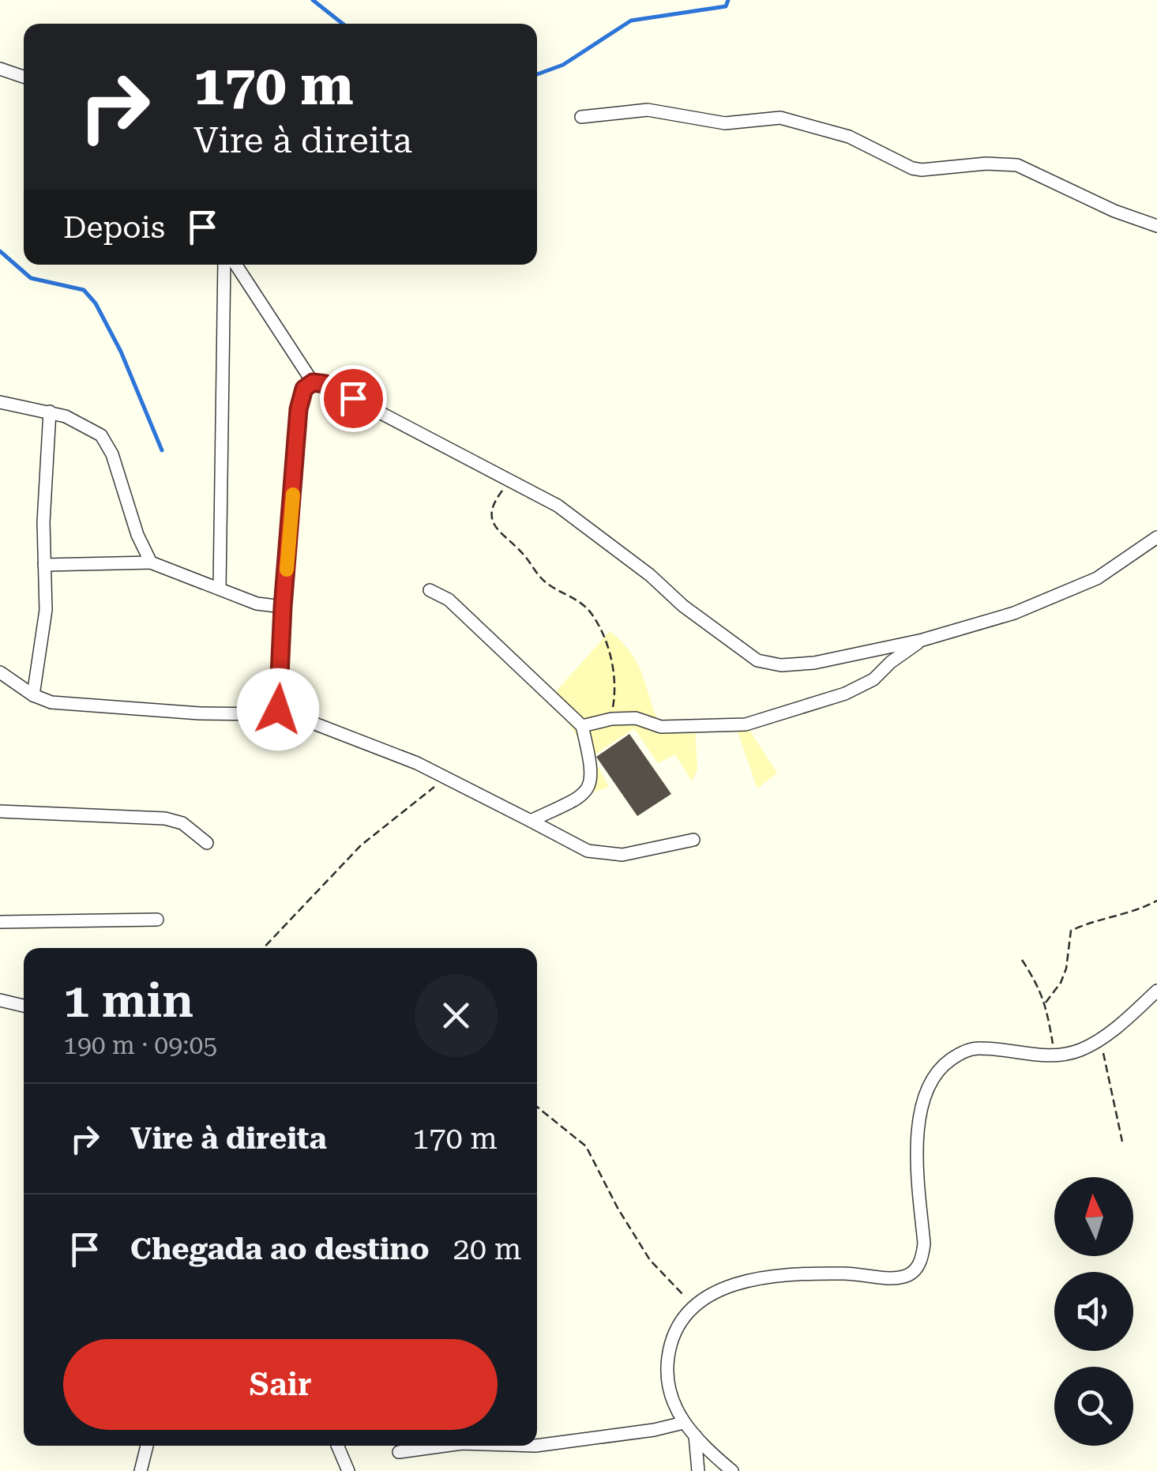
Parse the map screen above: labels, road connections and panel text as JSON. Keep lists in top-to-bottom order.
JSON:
{
  "north": "top",
  "page": {
    "turn": ["170 m", "Vire à direita"],
    "then": "Depois",
    "heading": ["1 min", "190 m · 09:05"],
    "list": [
      {
        "name": "Vire à direita",
        "value": "170 m"
      },
      {
        "name": "Chegada ao destino",
        "value": "20 m"
      }
    ],
    "buttons": "Sair"
  }
}
